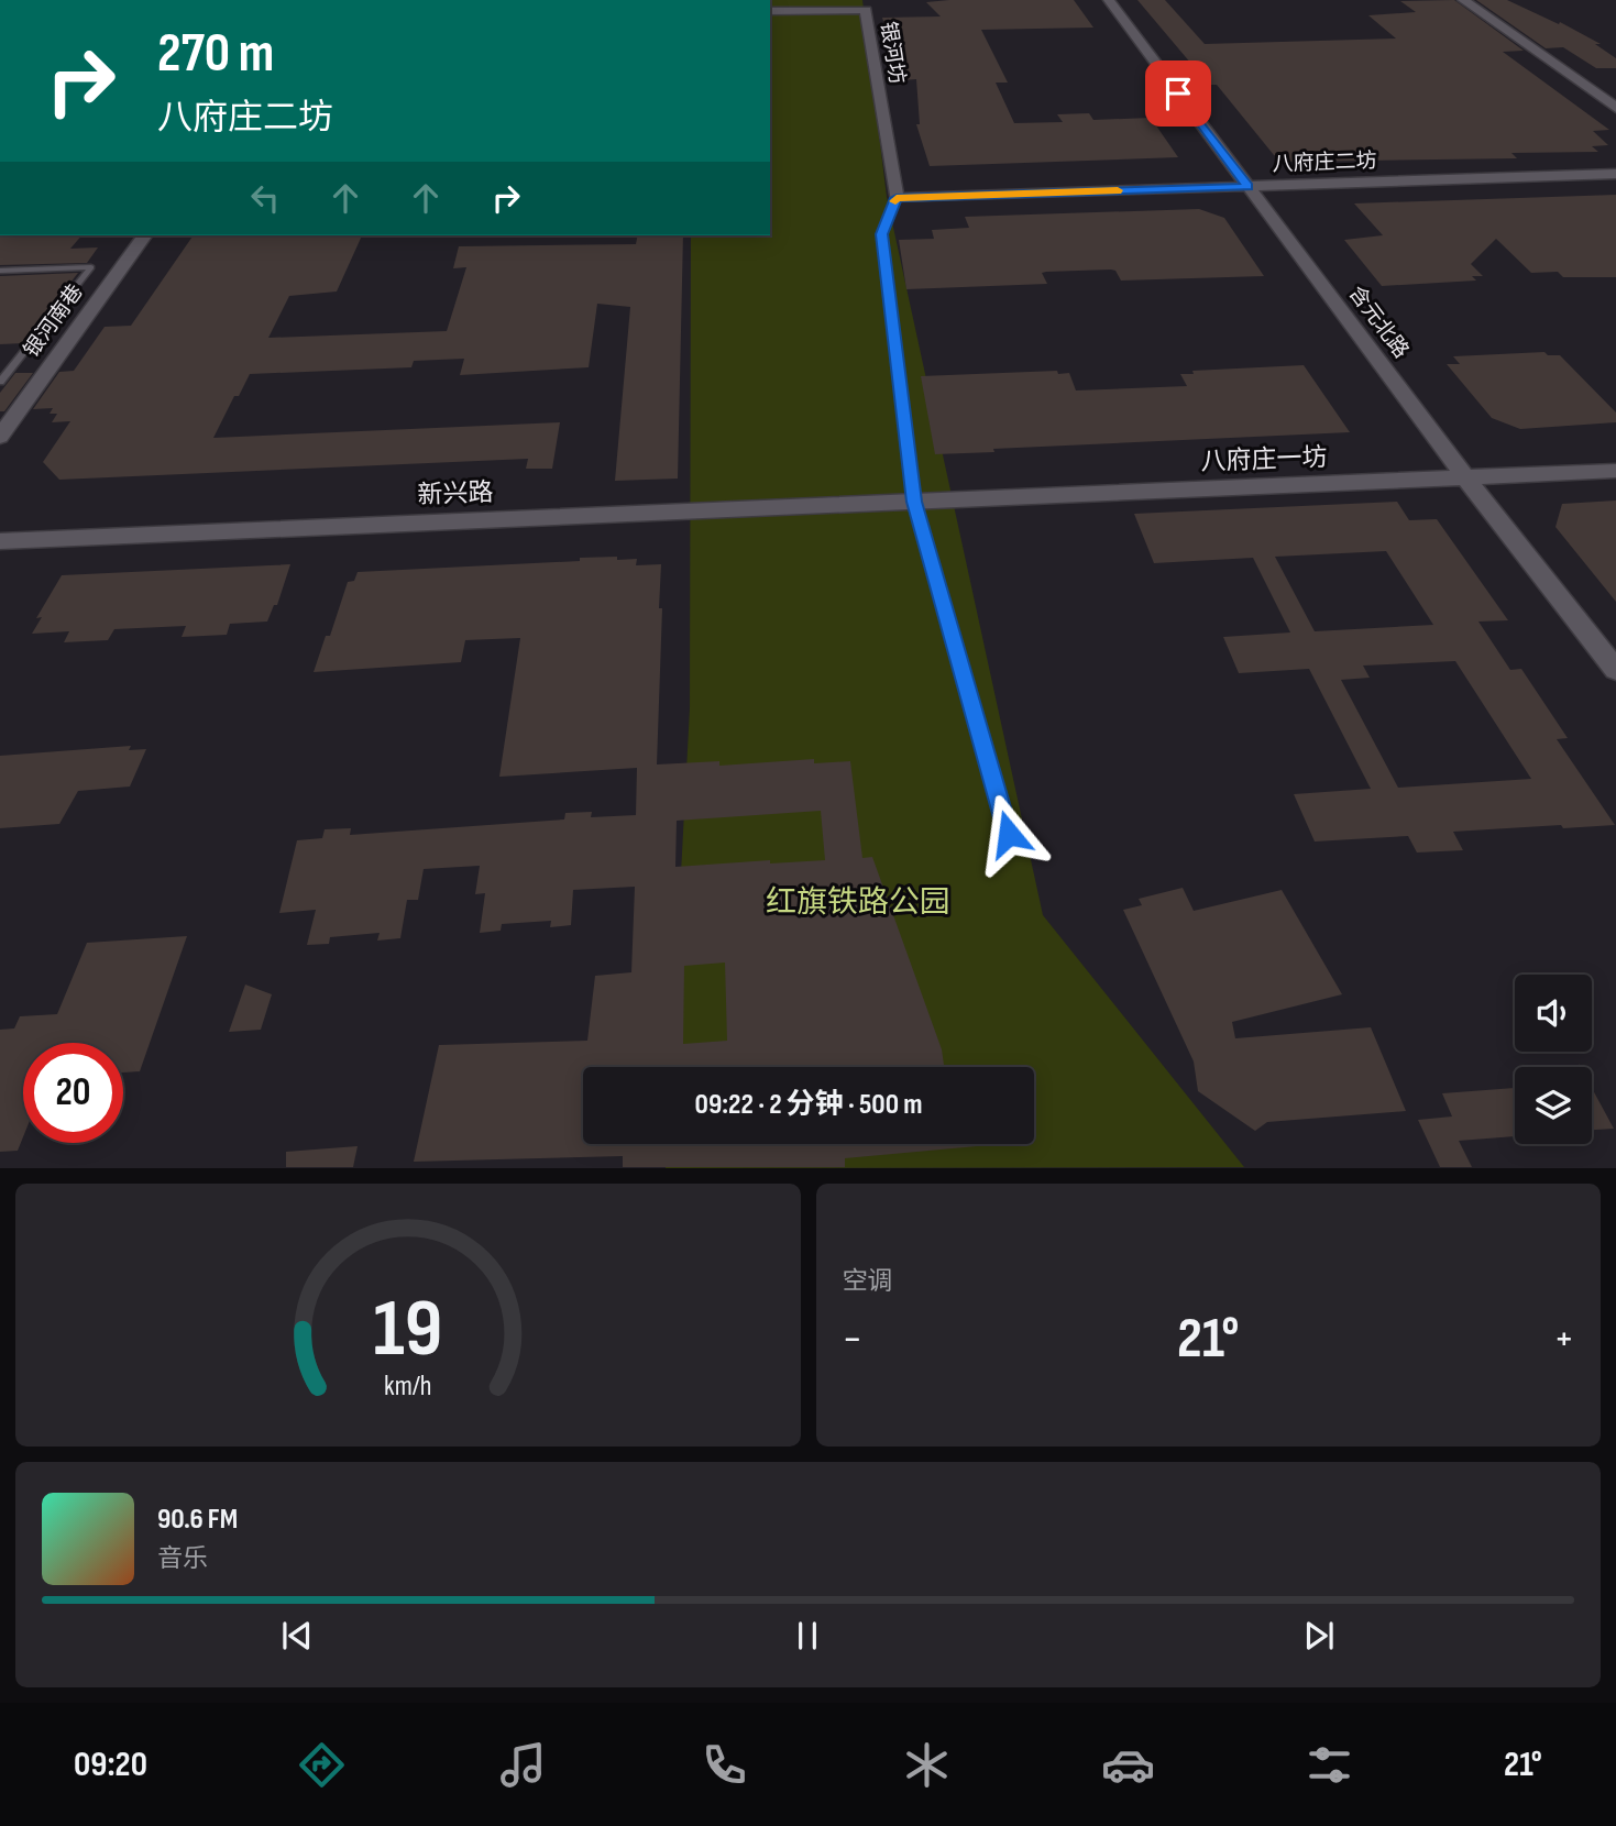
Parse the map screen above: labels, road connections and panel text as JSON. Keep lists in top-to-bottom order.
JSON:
{
  "streets": {
    "street": [
      "银河坊",
      "八府庄二坊",
      "银河南巷",
      "含元北路",
      "八府庄一坊",
      "新兴路"
    ]
  },
  "crossings": [
    ["银河坊", "八府庄二坊"],
    ["八府庄二坊", "含元北路"],
    ["含元北路", "八府庄一坊"],
    ["八府庄一坊", "新兴路"]
  ],
  "parks": ["红旗铁路公园"],
  "page": {
    "turn": ["270 m", "八府庄二坊"],
    "limit": "20",
    "trip": "09:22 · 2 分钟 · 500 m",
    "tile": "空调",
    "heat": ["−", "21°", "+"],
    "song": ["90.6 FM", "音乐"],
    "tabs": ["09:20", "21°"],
    "gauge": ["19", "km/h"]
  }
}
